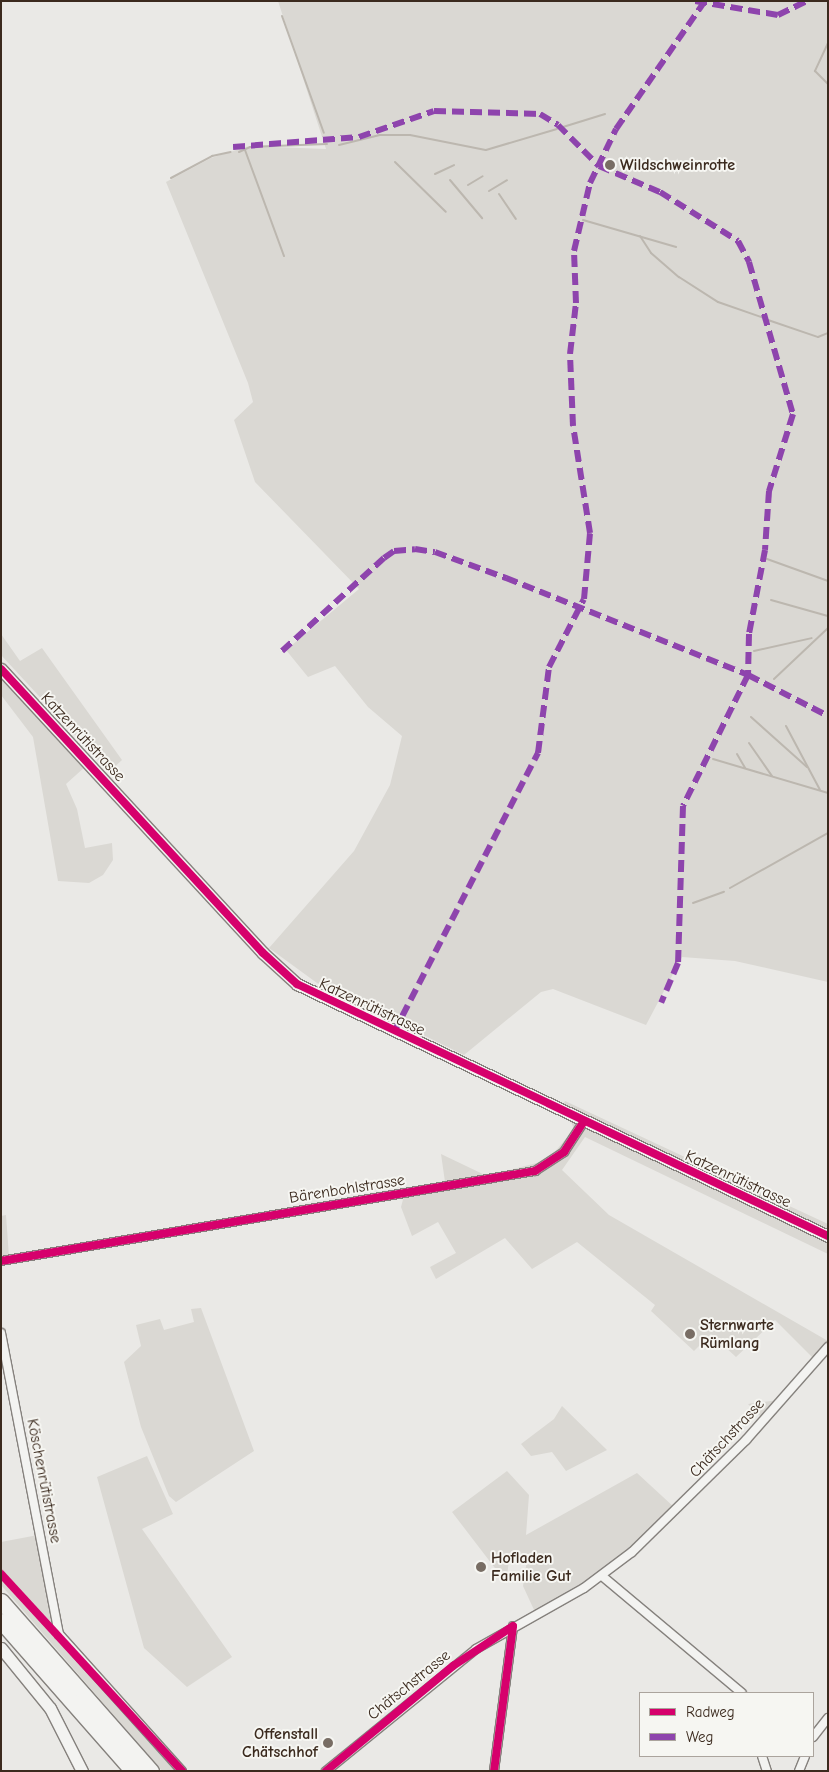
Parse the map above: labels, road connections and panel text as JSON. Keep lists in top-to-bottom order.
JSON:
{
  "streets": {
    "street": [
      "Katzenrütistrasse",
      "Bärenbohlstrasse",
      "Chätschstrasse",
      "Köschenrütistrasse"
    ]
  },
  "crossings": [
    ["Katzenrütistrasse", "Bärenbohlstrasse"]
  ],
  "places": [
    "Wildschweinrotte",
    "Sternwarte Rümlang",
    "Hofladen Familie Gut",
    "Offenstall Chätschhof"
  ],
  "legend": ["Radweg", "Weg"]
}
